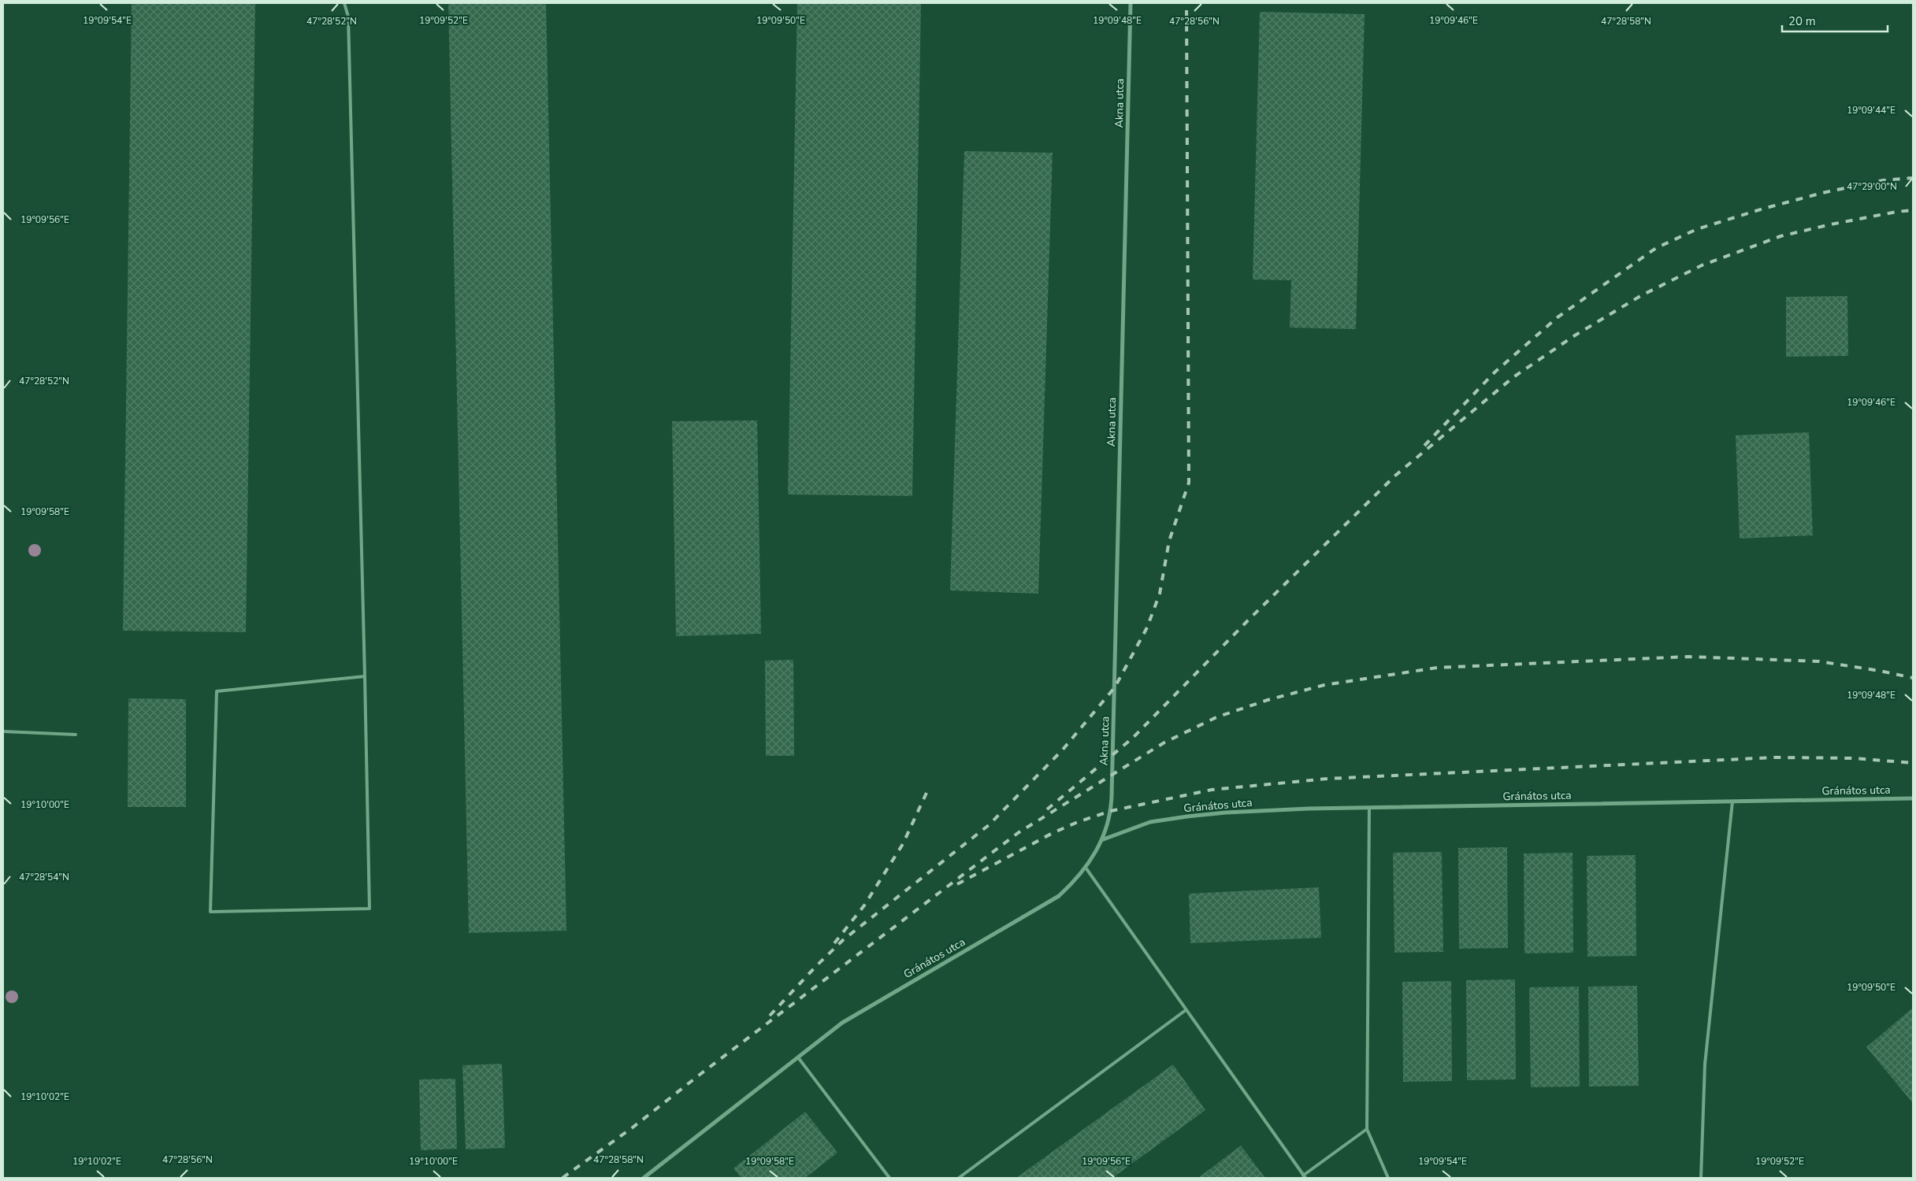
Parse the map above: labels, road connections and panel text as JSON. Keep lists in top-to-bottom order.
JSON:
{
  "streets": {
    "street": ["Akna utca", "Gránátos utca"]
  },
  "crossings": [
    ["Akna utca", "Gránátos utca"]
  ],
  "scale_bar": "20 m",
  "coordinates": [
    "19°09'54\"E",
    "19°09'52\"E",
    "19°09'50\"E",
    "19°09'48\"E",
    "19°09'46\"E",
    "47°28'52\"N",
    "47°28'58\"N",
    "47°28'56\"N",
    "19°09'44\"E",
    "47°29'00\"N",
    "19°09'56\"E",
    "19°09'58\"E",
    "19°10'00\"E",
    "47°28'54\"N",
    "19°10'02\"E"
  ]
}
